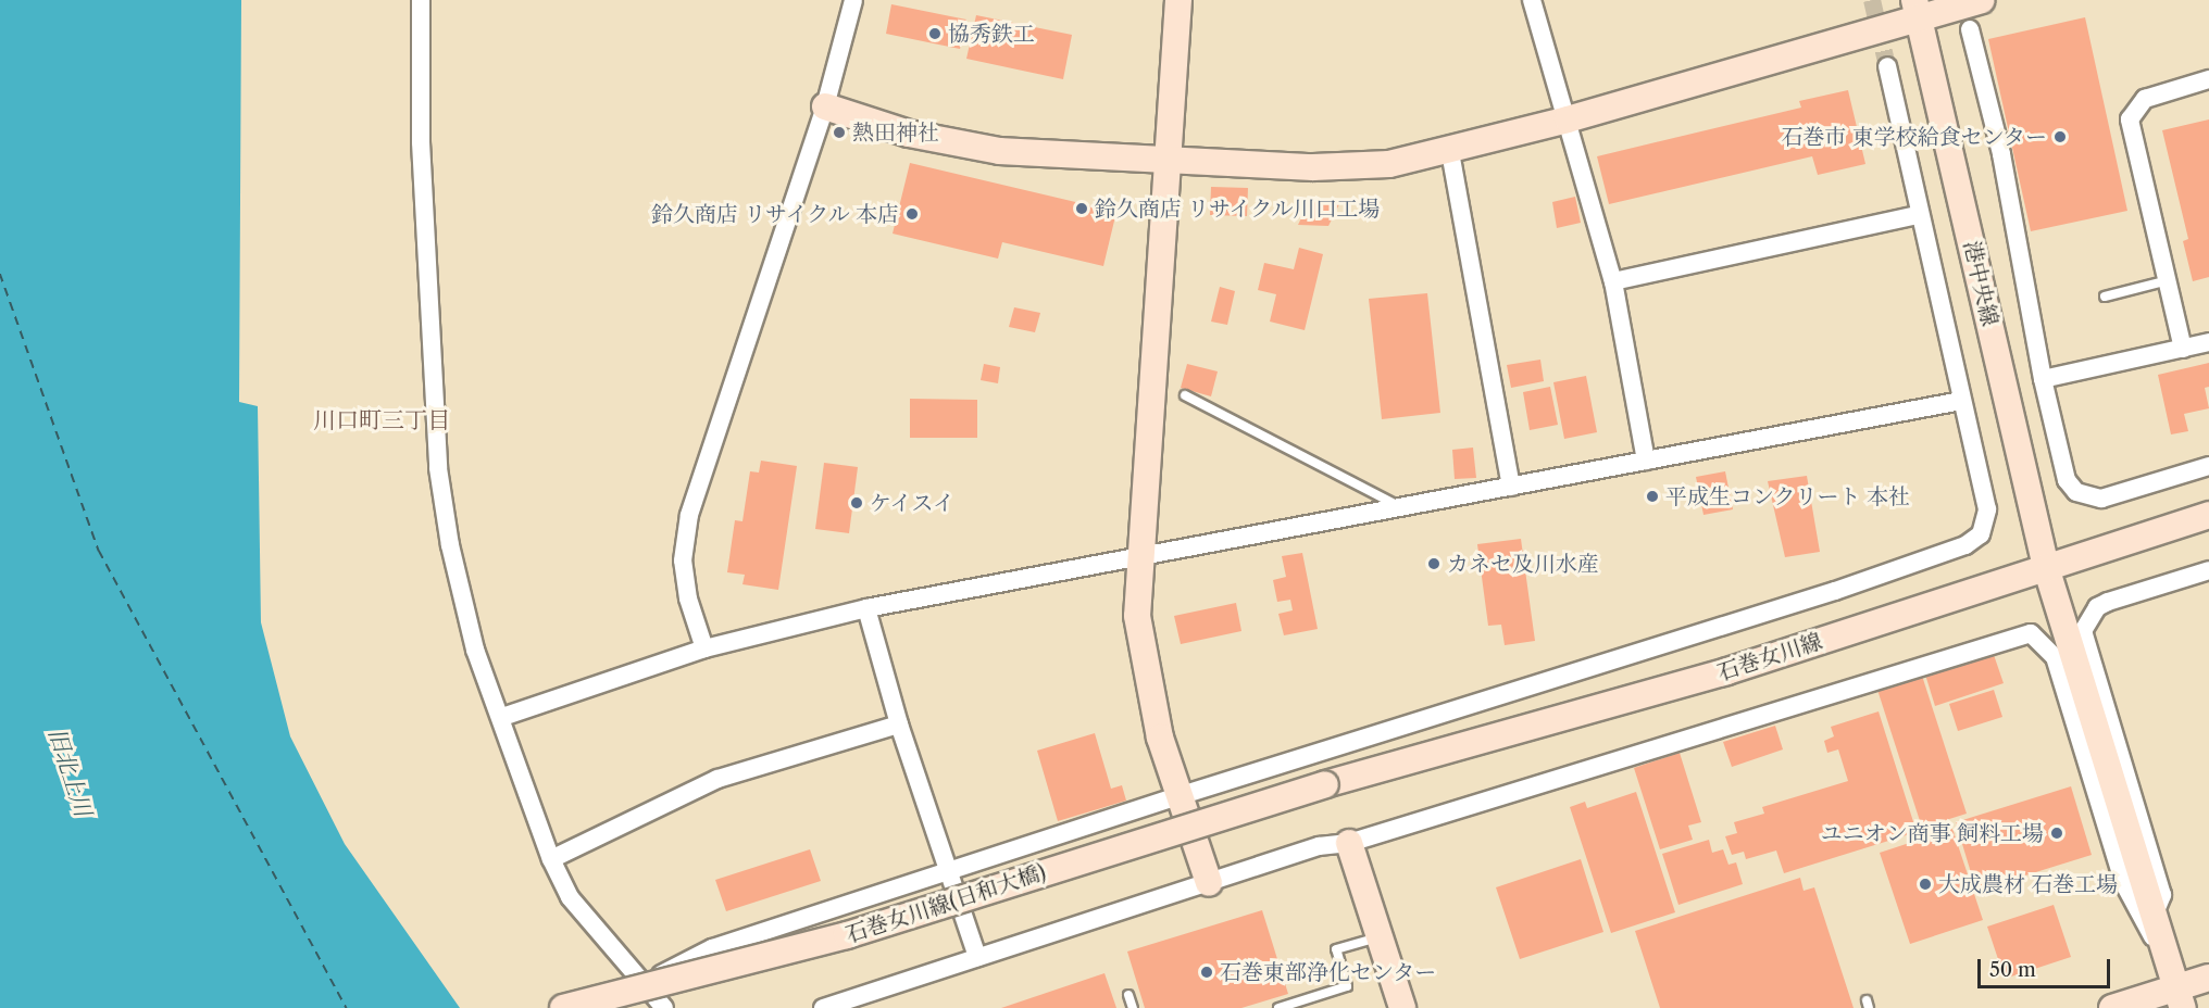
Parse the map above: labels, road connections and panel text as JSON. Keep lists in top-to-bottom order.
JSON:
{
  "streets": {
    "street": ["港中央線", "石巻女川線", "石巻女川線(日和大橋)"]
  },
  "crossings": [
    ["港中央線", "石巻女川線"],
    ["石巻女川線", "石巻女川線(日和大橋)"]
  ],
  "districts": ["川口町三丁目"],
  "water": ["旧北上川"],
  "places": [
    "協秀鉄工",
    "熱田神社",
    "石巻市 東学校給食センター",
    "鈴久商店 リサイクル川口工場",
    "鈴久商店 リサイクル 本店",
    "平成生コンクリート 本社",
    "ケイスイ",
    "カネセ及川水産",
    "ユニオン商事 飼料工場",
    "大成農材 石巻工場",
    "石巻東部浄化センター"
  ],
  "scale_bar": "50 m"
}
